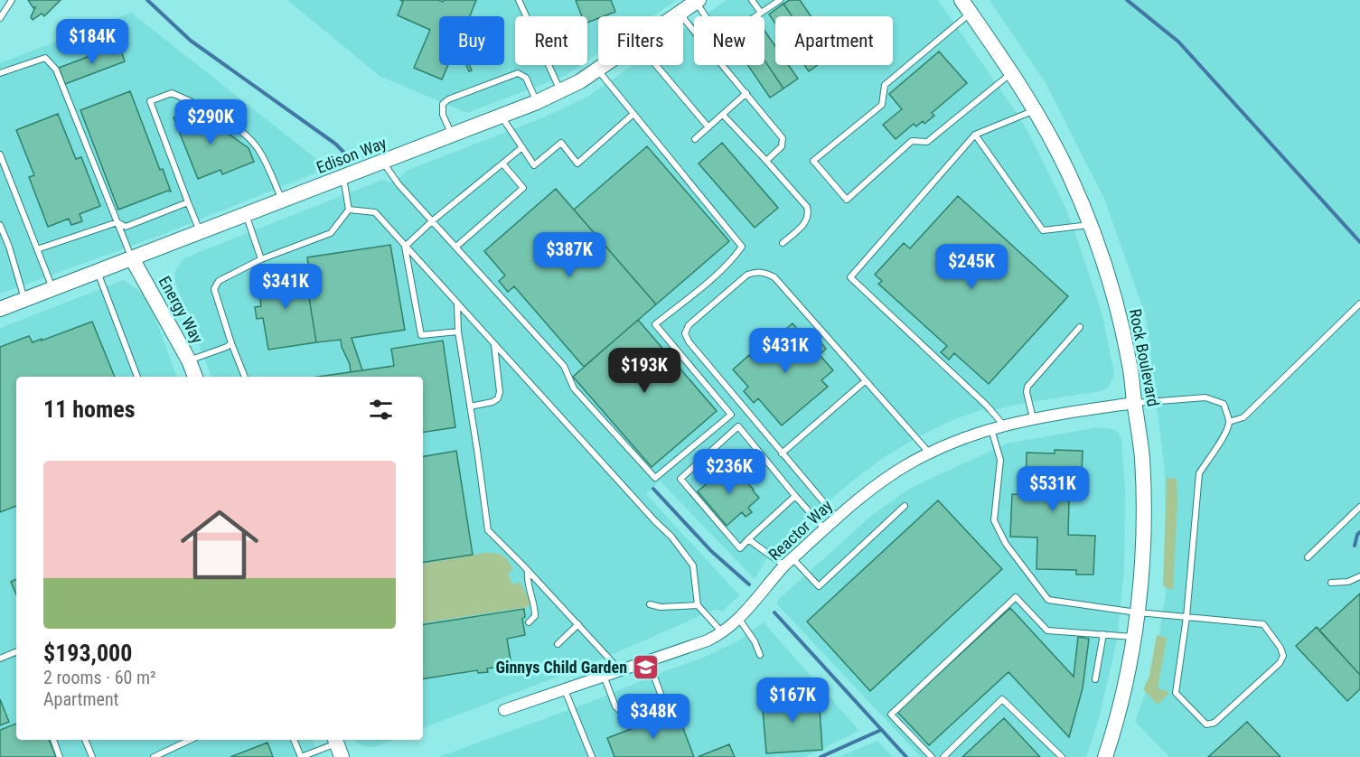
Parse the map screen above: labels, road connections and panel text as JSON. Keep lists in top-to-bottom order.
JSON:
{
  "streets": {
    "street": [
      "Edison Way",
      "Energy Way",
      "Rock Boulevard",
      "Reactor Way"
    ]
  },
  "crossings": [
    ["Edison Way", "Energy Way"],
    ["Rock Boulevard", "Reactor Way"]
  ],
  "places": {
    "school or university": ["Ginnys Child Garden"]
  },
  "page": {
    "chip": [
      "Buy",
      "Rent",
      "Filters",
      "New",
      "Apartment"
    ],
    "price": [
      "$184K",
      "$290K",
      "$387K",
      "$245K",
      "$341K",
      "$431K",
      "$193K",
      "$236K",
      "$531K",
      "$167K",
      "$348K"
    ],
    "heading": "11 homes",
    "list": [
      {
        "name": "$193,000",
        "note": "2 rooms · 60 m² · Apartment"
      }
    ]
  }
}
